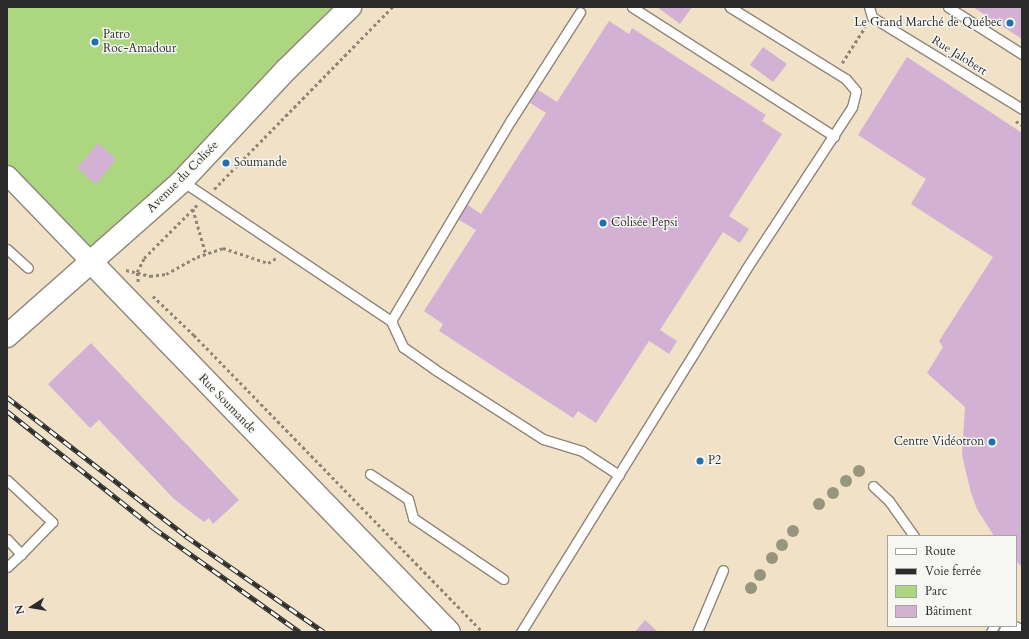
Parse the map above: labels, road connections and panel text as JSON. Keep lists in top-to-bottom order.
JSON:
{
  "streets": {
    "street": ["Avenue du Colisée", "Rue Soumande"],
    "lane": ["Rue Jalobert"]
  },
  "crossings": [
    ["Avenue du Colisée", "Rue Soumande"]
  ],
  "places": [
    "Le Grand Marché de Québec",
    "Patro Roc-Amadour",
    "Soumande",
    "Colisée Pepsi",
    "Centre Vidéotron",
    "P2"
  ],
  "legend": [
    "Route",
    "Voie ferrée",
    "Parc",
    "Bâtiment"
  ],
  "north": "left"
}
